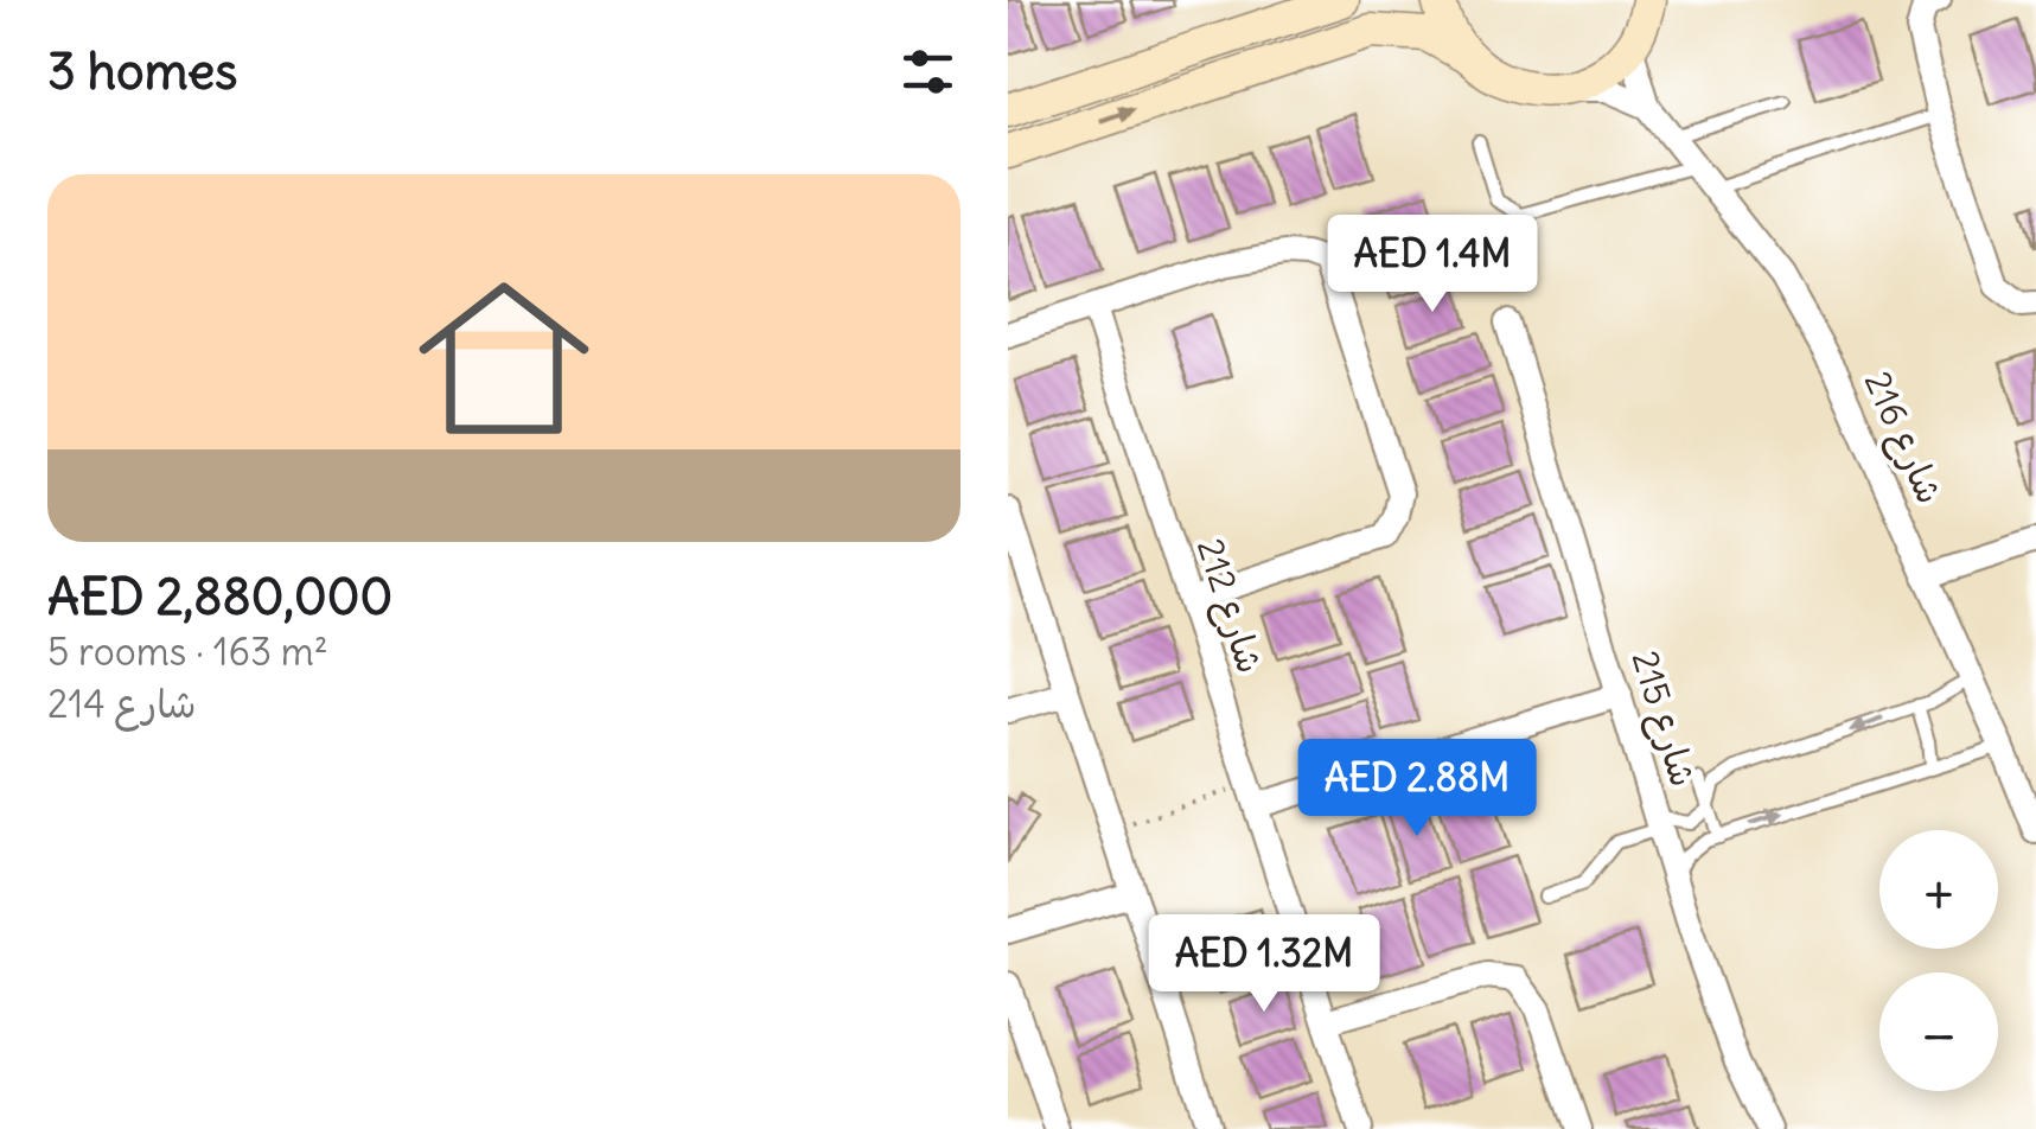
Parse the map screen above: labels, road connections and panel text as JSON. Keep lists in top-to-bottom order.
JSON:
{
  "streets": {
    "street": ["شارع 216", "شارع 212", "شارع 215"]
  },
  "page": {
    "heading": "3 homes",
    "list": [
      {
        "name": "AED 2,880,000",
        "note": "5 rooms · 163 m² · شارع 214"
      }
    ],
    "price": ["AED 1.4M", "AED 2.88M", "AED 1.32M"],
    "map_buttons": ["+", "−"]
  }
}
